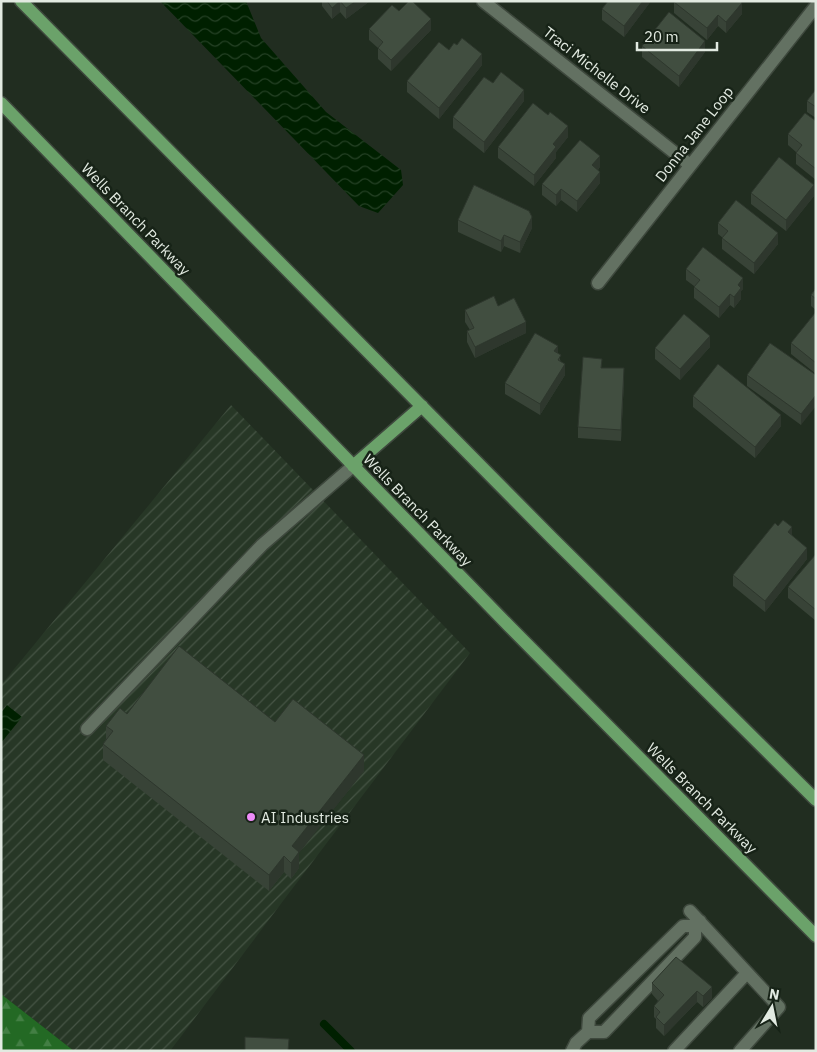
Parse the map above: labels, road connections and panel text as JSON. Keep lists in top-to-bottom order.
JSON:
{
  "streets": {
    "main road": ["Wells Branch Parkway"],
    "street": ["Traci Michelle Drive", "Donna Jane Loop"]
  },
  "crossings": [
    ["Traci Michelle Drive", "Donna Jane Loop"]
  ],
  "places": ["AI Industries"],
  "scale_bar": "20 m",
  "north": "top"
}
